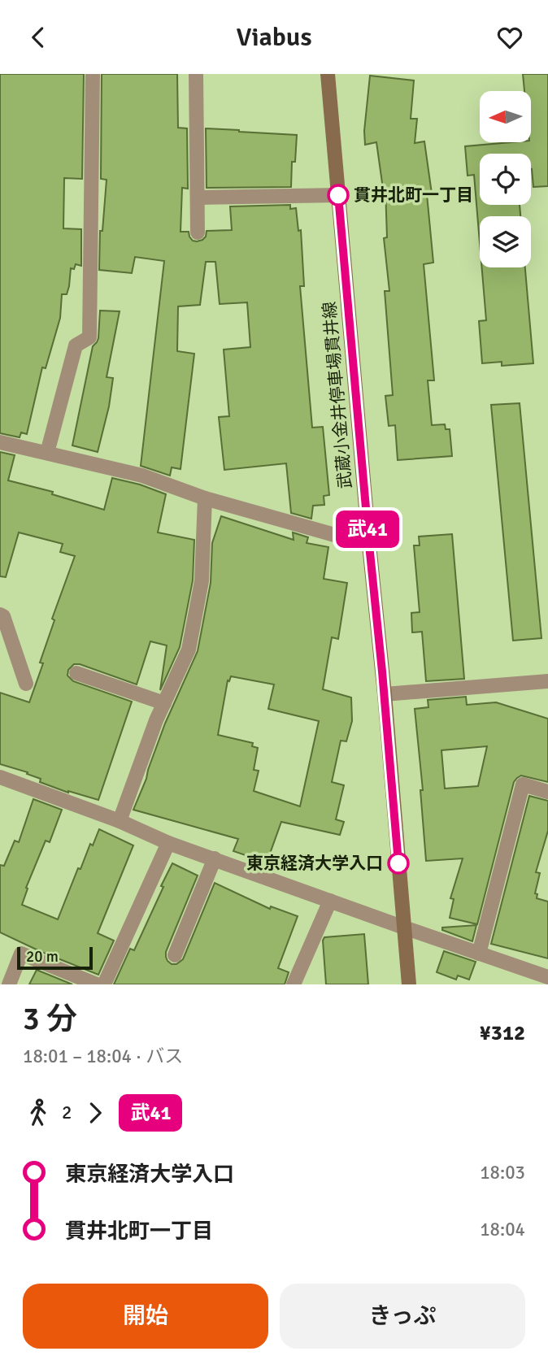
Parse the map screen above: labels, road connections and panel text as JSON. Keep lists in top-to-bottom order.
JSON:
{
  "streets": {
    "main road": ["武蔵小金井停車場貫井線"]
  },
  "places": ["貫井北町一丁目", "東京経済大学入口"],
  "lines": ["bus line 武41"],
  "scale_bar": "20 m",
  "north": "left",
  "page": {
    "header": "Viabus",
    "on_map": "武41",
    "scale": "20 m",
    "heading": ["3 分", "18:01 – 18:04 · バス", "¥312"],
    "legs": ["2", "武41"],
    "list": [
      {
        "name": "東京経済大学入口",
        "value": "18:03"
      },
      {
        "name": "貫井北町一丁目",
        "value": "18:04"
      }
    ],
    "buttons": ["開始", "きっぷ"]
  }
}
